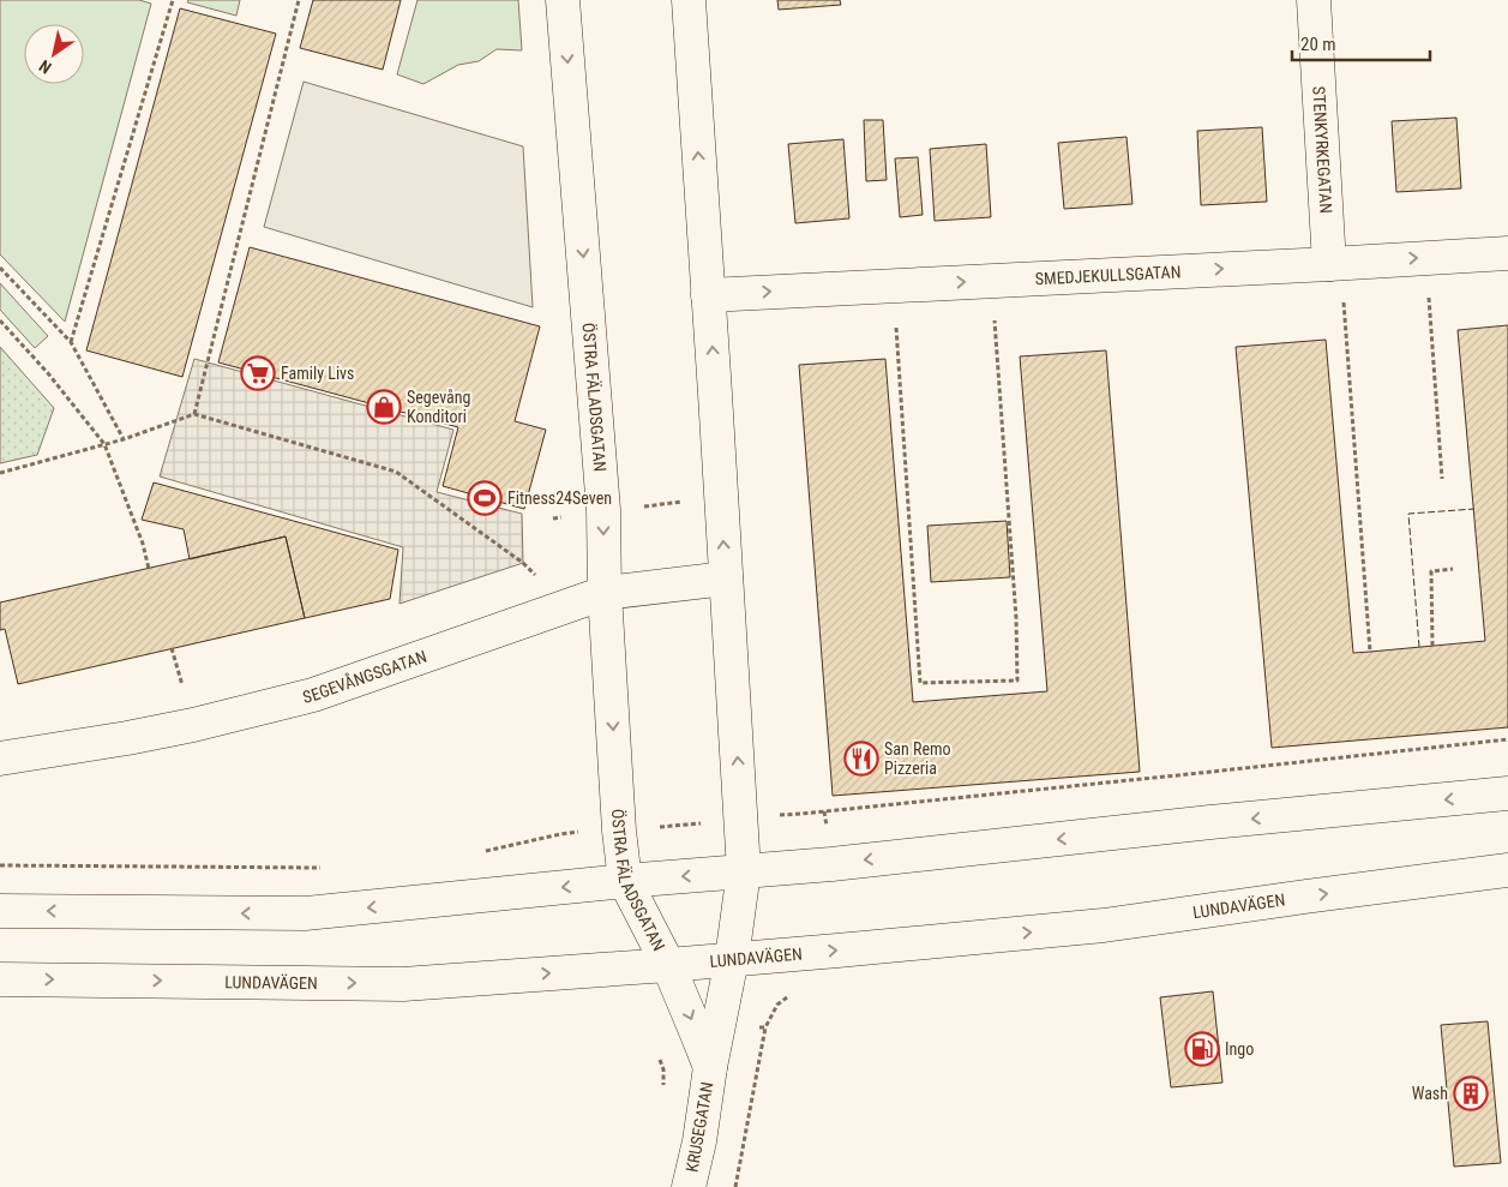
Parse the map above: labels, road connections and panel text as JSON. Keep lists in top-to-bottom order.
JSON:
{
  "streets": {
    "street": [
      "STENKYRKEGATAN",
      "SMEDJEKULLSGATAN",
      "ÖSTRA FÄLADSGATAN",
      "SEGEVÅNGSGATAN",
      "LUNDAVÄGEN",
      "KRUSEGATAN"
    ]
  },
  "crossings": [
    ["STENKYRKEGATAN", "SMEDJEKULLSGATAN"],
    ["ÖSTRA FÄLADSGATAN", "SEGEVÅNGSGATAN"],
    ["ÖSTRA FÄLADSGATAN", "LUNDAVÄGEN"],
    ["ÖSTRA FÄLADSGATAN", "KRUSEGATAN"],
    ["LUNDAVÄGEN", "KRUSEGATAN"]
  ],
  "one_way": ["SMEDJEKULLSGATAN"],
  "places": {
    "supermarket": ["Family Livs"],
    "shop": ["Segevång Konditori"],
    "sports": ["Fitness24Seven"],
    "restaurant": ["San Remo Pizzeria"],
    "fuel station": ["Ingo"],
    "building": ["Wash"]
  },
  "scale_bar": "20 m",
  "north": "bottom left"
}
